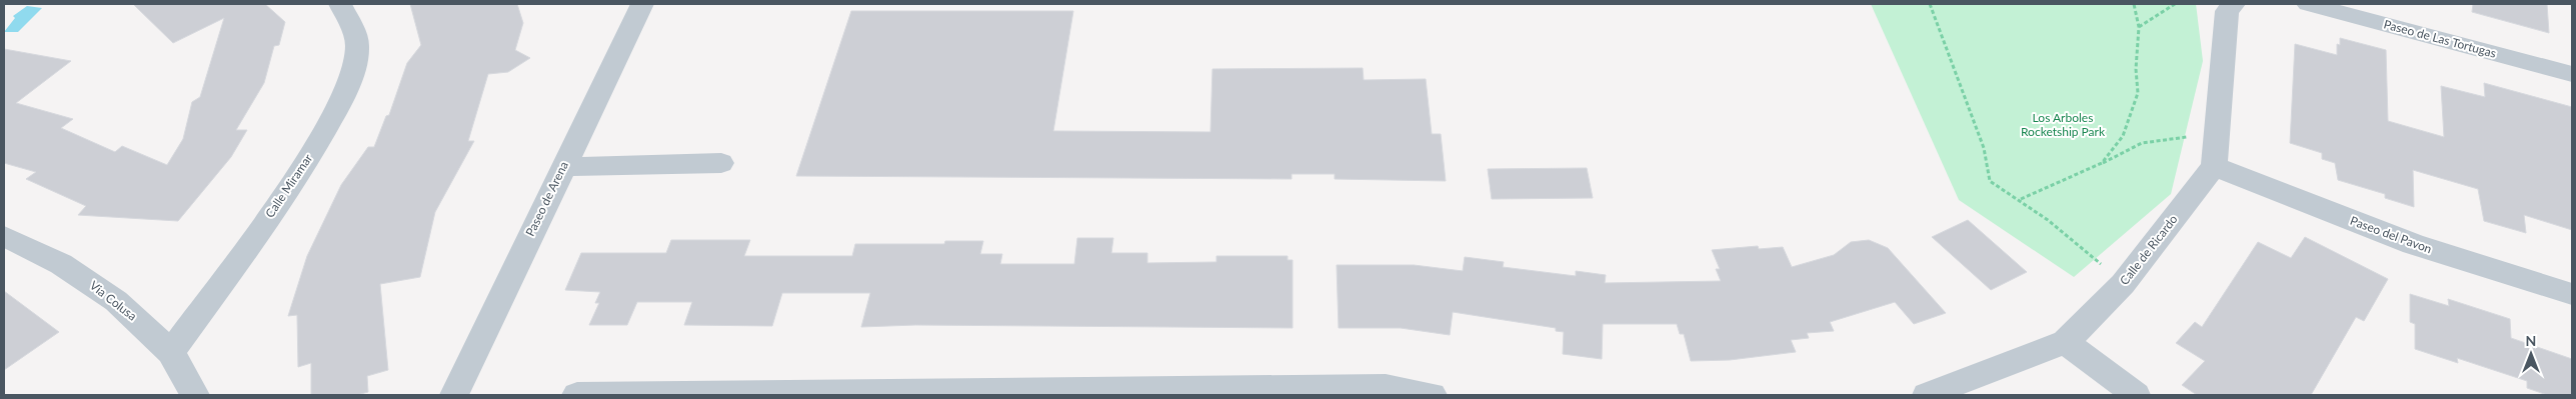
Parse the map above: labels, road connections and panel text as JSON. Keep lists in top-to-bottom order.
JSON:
{
  "streets": {
    "street": [
      "Paseo de Las Tortugas",
      "Calle Miramar",
      "Paseo de Arena",
      "Paseo del Pavon",
      "Calle de Ricardo",
      "Via Colusa"
    ]
  },
  "crossings": [
    ["Calle Miramar", "Via Colusa"],
    ["Paseo del Pavon", "Calle de Ricardo"]
  ],
  "parks": ["Los Arboles Rocketship Park"],
  "north": "top"
}
